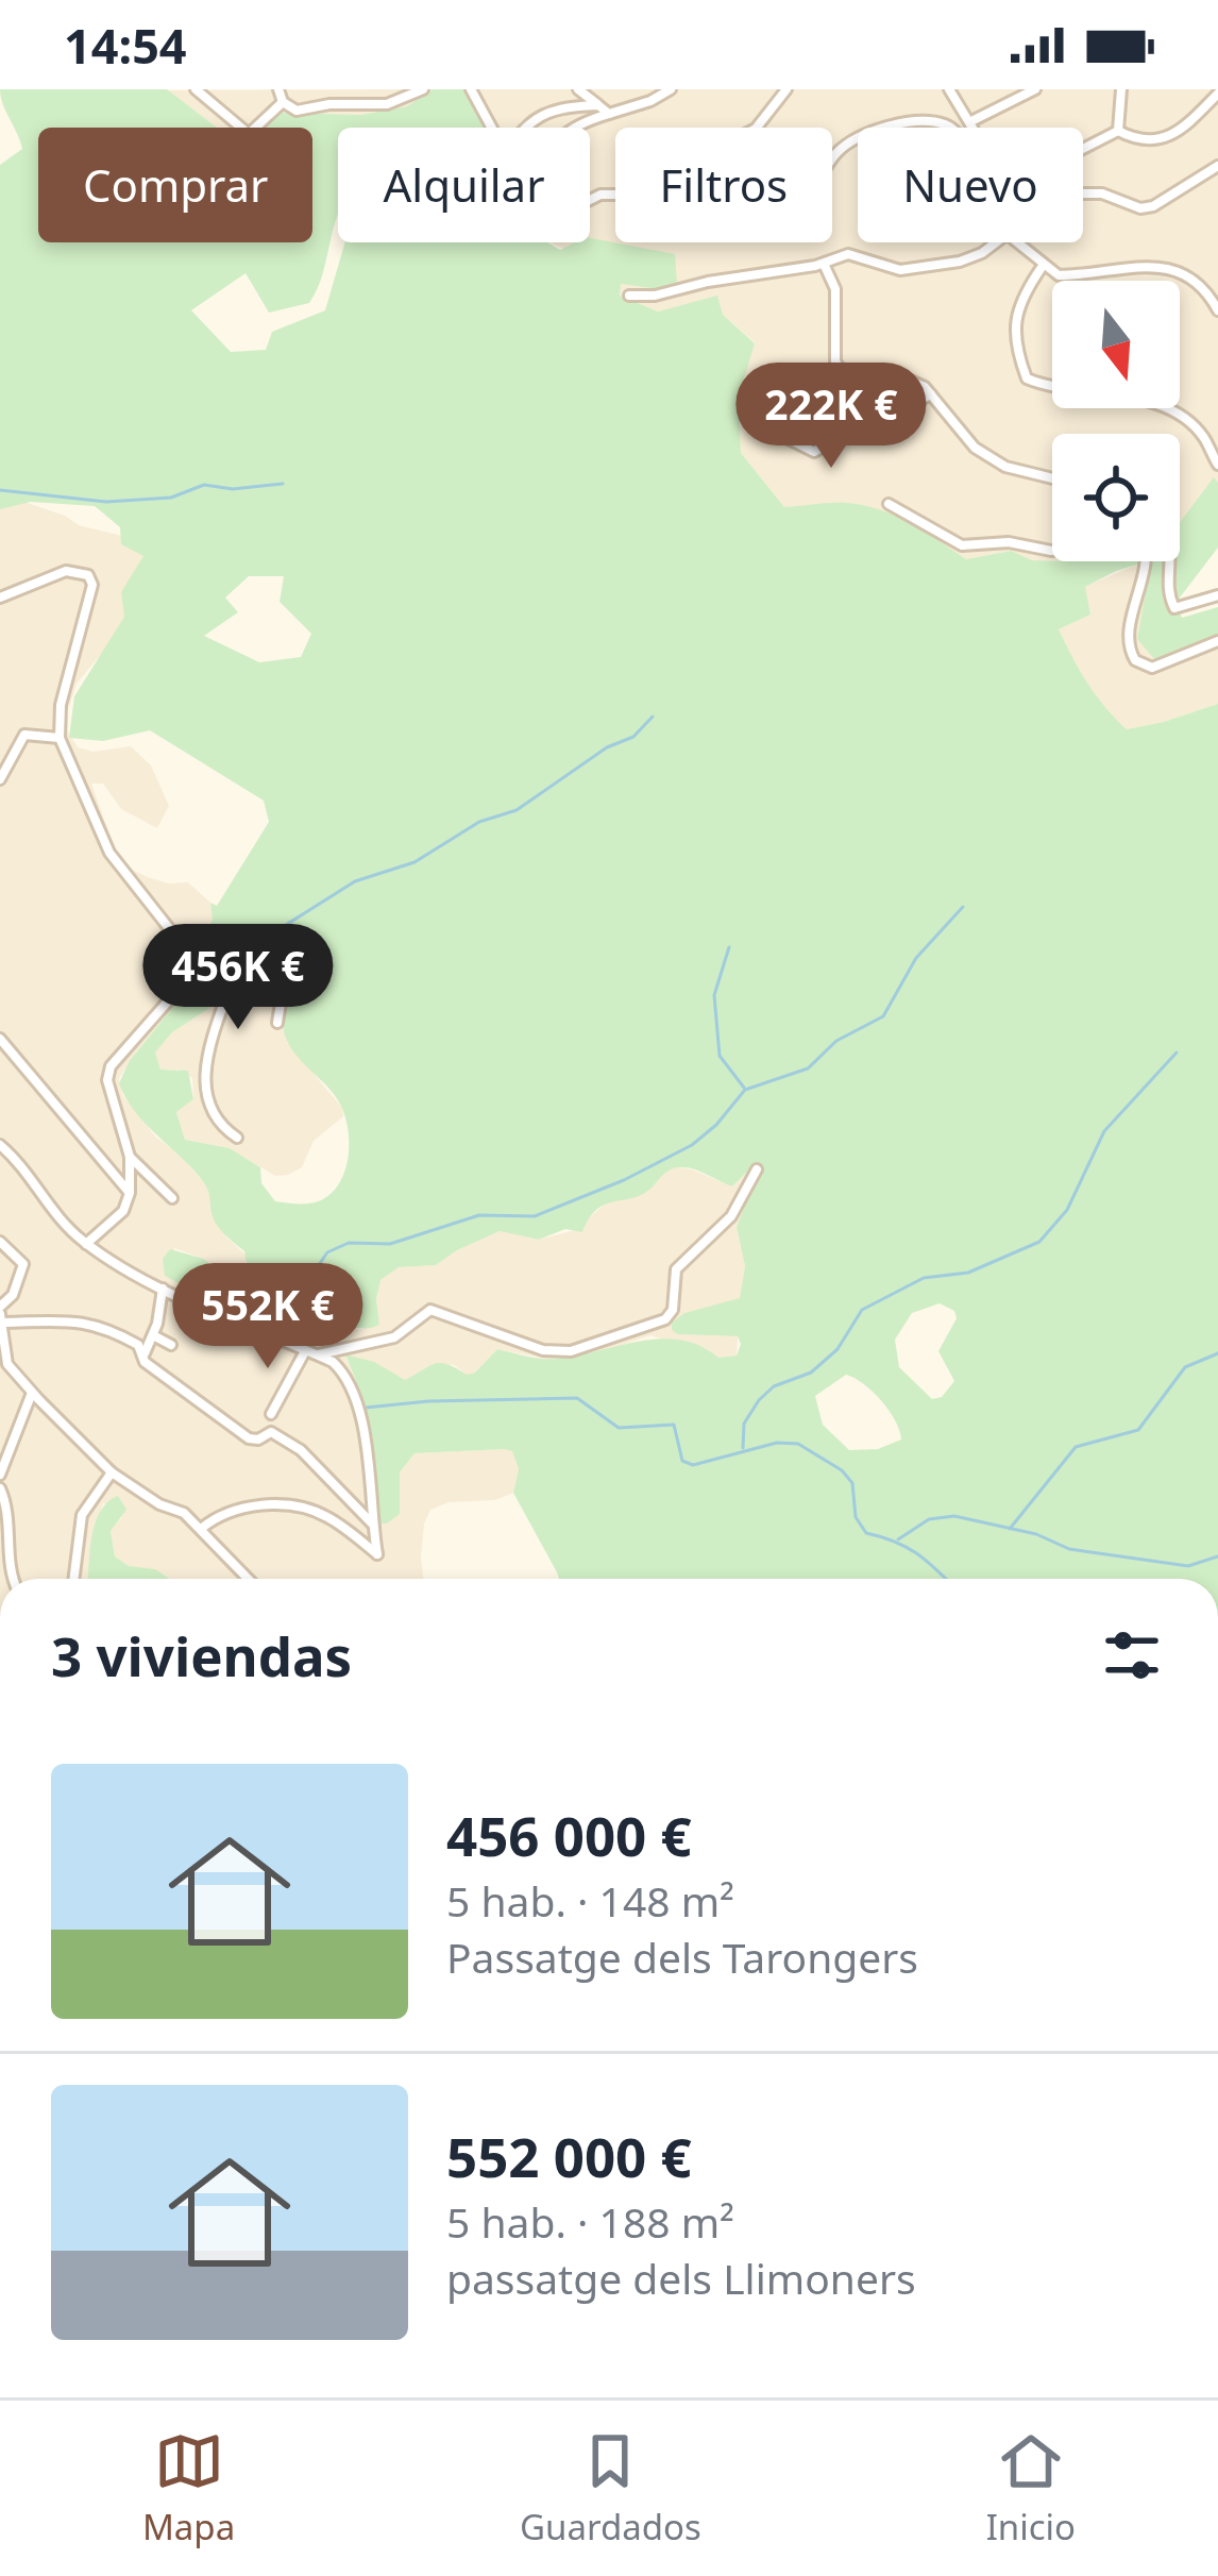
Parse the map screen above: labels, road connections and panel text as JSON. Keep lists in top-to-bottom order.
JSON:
{
  "north": "bottom",
  "page": {
    "status": "14:54",
    "chip": [
      "Comprar",
      "Alquilar",
      "Filtros",
      "Nuevo"
    ],
    "price": ["222K €", "456K €", "552K €"],
    "heading": "3 viviendas",
    "list": [
      {
        "name": "456 000 €",
        "note": "5 hab. · 148 m² · Passatge dels Tarongers"
      },
      {
        "name": "552 000 €",
        "note": "5 hab. · 188 m² · passatge dels Llimoners"
      }
    ],
    "tabs": ["Mapa", "Guardados", "Inicio"]
  }
}
